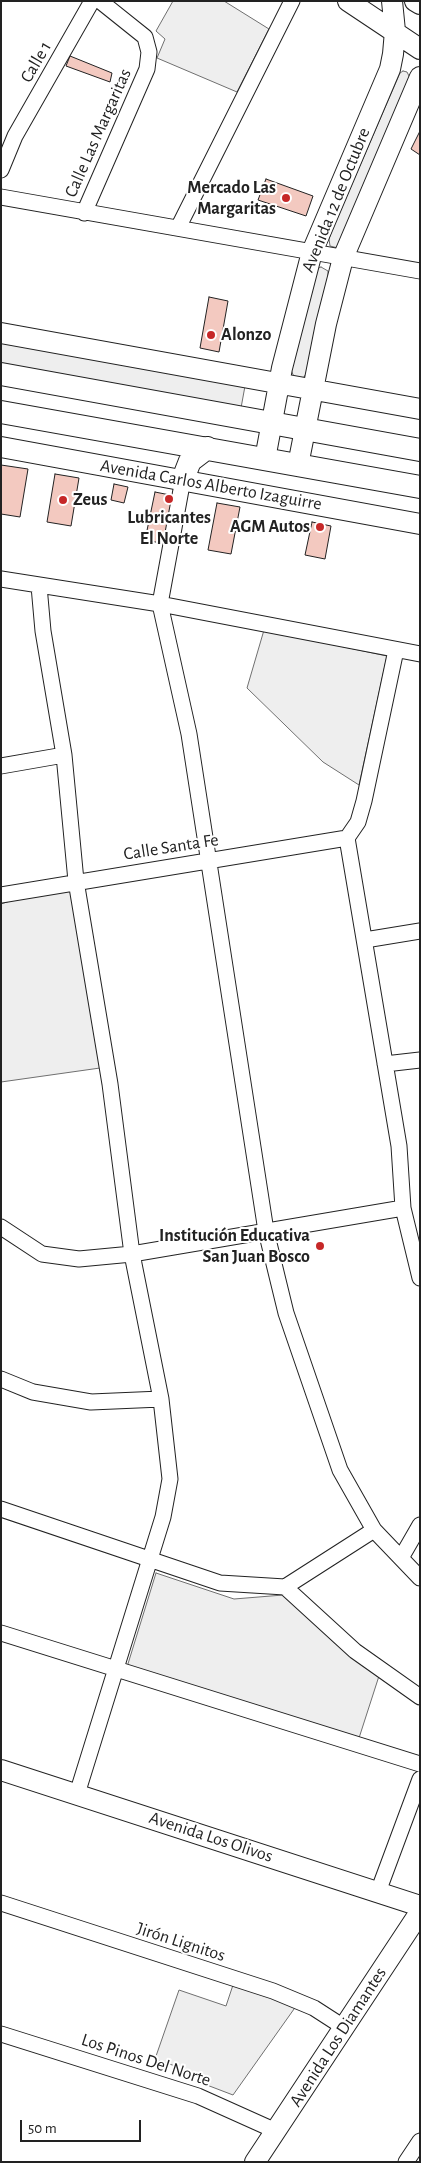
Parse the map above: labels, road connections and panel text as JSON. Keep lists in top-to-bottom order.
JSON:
{
  "streets": {
    "main road": ["Avenida Carlos Alberto Izaguirre"],
    "street": [
      "Calle 1",
      "Calle Las Margaritas",
      "Avenida 12 de Octubre",
      "Calle Santa Fe",
      "Avenida Los Olivos",
      "Jirón Lignitos",
      "Avenida Los Diamantes",
      "Los Pinos Del Norte"
    ]
  },
  "crossings": [
    ["Avenida 12 de Octubre", "Avenida Carlos Alberto Izaguirre"],
    ["Jirón Lignitos", "Avenida Los Diamantes"],
    ["Avenida Los Diamantes", "Los Pinos Del Norte"]
  ],
  "places": [
    "Mercado Las Margaritas",
    "Alonzo",
    "Lubricantes El Norte",
    "Zeus",
    "AGM Autos",
    "Institución Educativa San Juan Bosco"
  ],
  "scale_bar": "50 m"
}
